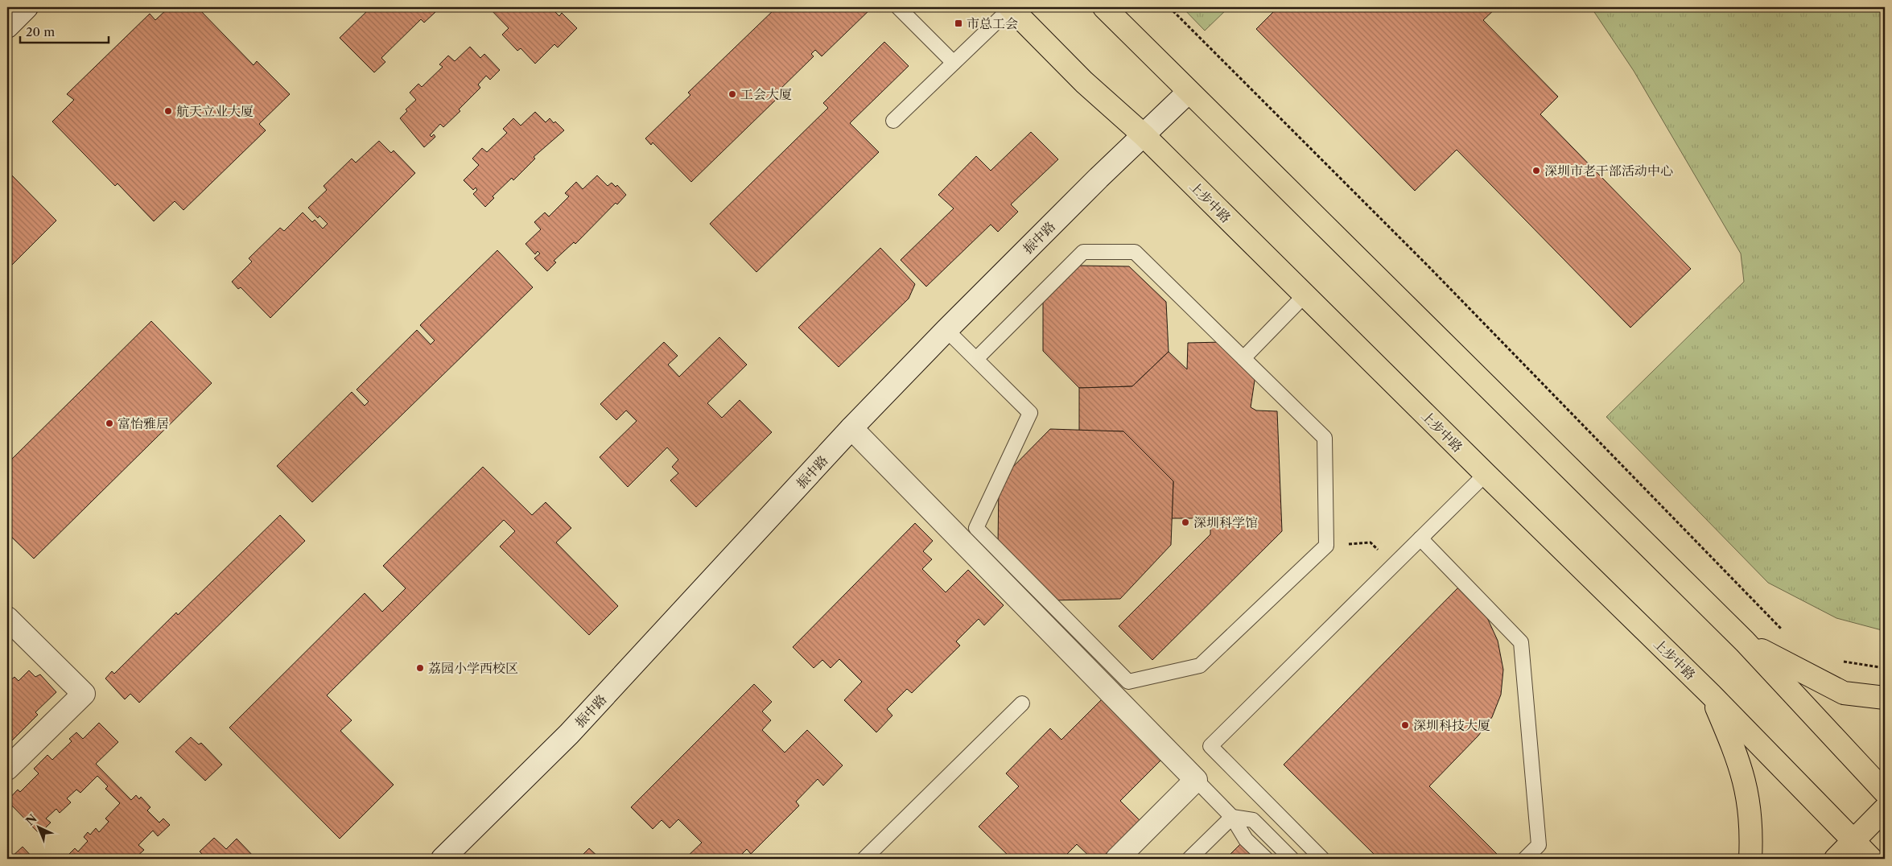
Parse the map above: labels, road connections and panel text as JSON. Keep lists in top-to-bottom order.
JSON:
{
  "streets": {
    "main road": ["上步中路"],
    "street": ["振中路"]
  },
  "crossings": [
    ["上步中路", "振中路"]
  ],
  "places": {
    "transit": ["市总工会"],
    "other": [
      "工会大厦",
      "航天立业大厦",
      "深圳市老干部活动中心",
      "富怡雅居",
      "深圳科学馆",
      "荔园小学西校区",
      "深圳科技大厦"
    ]
  },
  "scale_bar": "20 m",
  "north": "top left"
}
